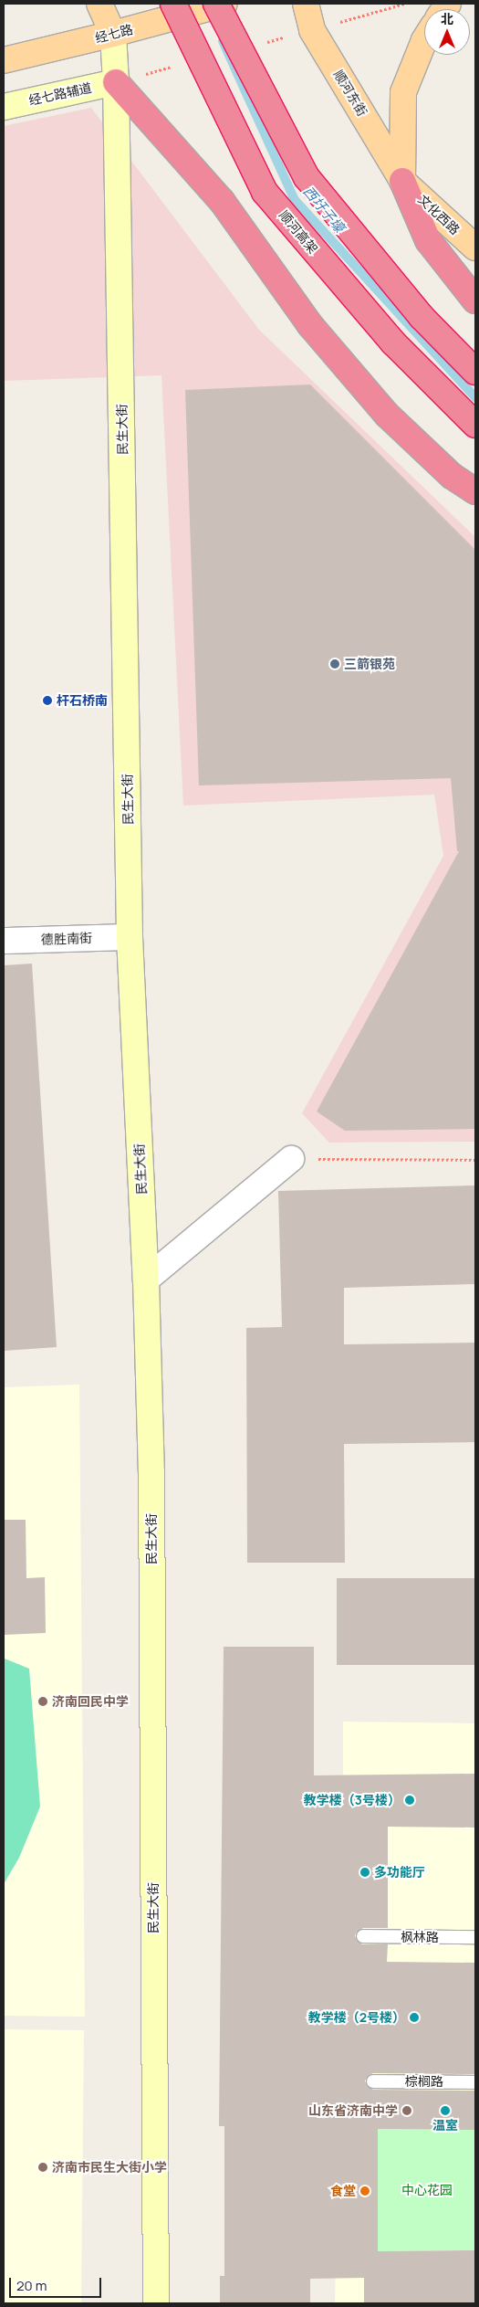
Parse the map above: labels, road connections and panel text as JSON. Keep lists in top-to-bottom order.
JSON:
{
  "streets": {
    "highway": ["顺河高架"],
    "main road": [
      "经七路",
      "顺河东街",
      "经七路辅道",
      "文化西路",
      "民生大街"
    ],
    "street": ["德胜南街"],
    "lane": ["枫林路", "棕榈路"]
  },
  "crossings": [
    ["经七路", "民生大街"],
    ["顺河东街", "文化西路"],
    ["经七路辅道", "民生大街"],
    ["民生大街", "德胜南街"]
  ],
  "water": ["西圩子壕"],
  "parks": ["中心花园"],
  "places": [
    "三箭银苑",
    "杆石桥南",
    "济南回民中学",
    "教学楼（3号楼）",
    "多功能厅",
    "教学楼（2号楼）",
    "山东省济南中学",
    "温室",
    "济南市民生大街小学",
    "食堂"
  ],
  "scale_bar": "20 m",
  "north": "top"
}
